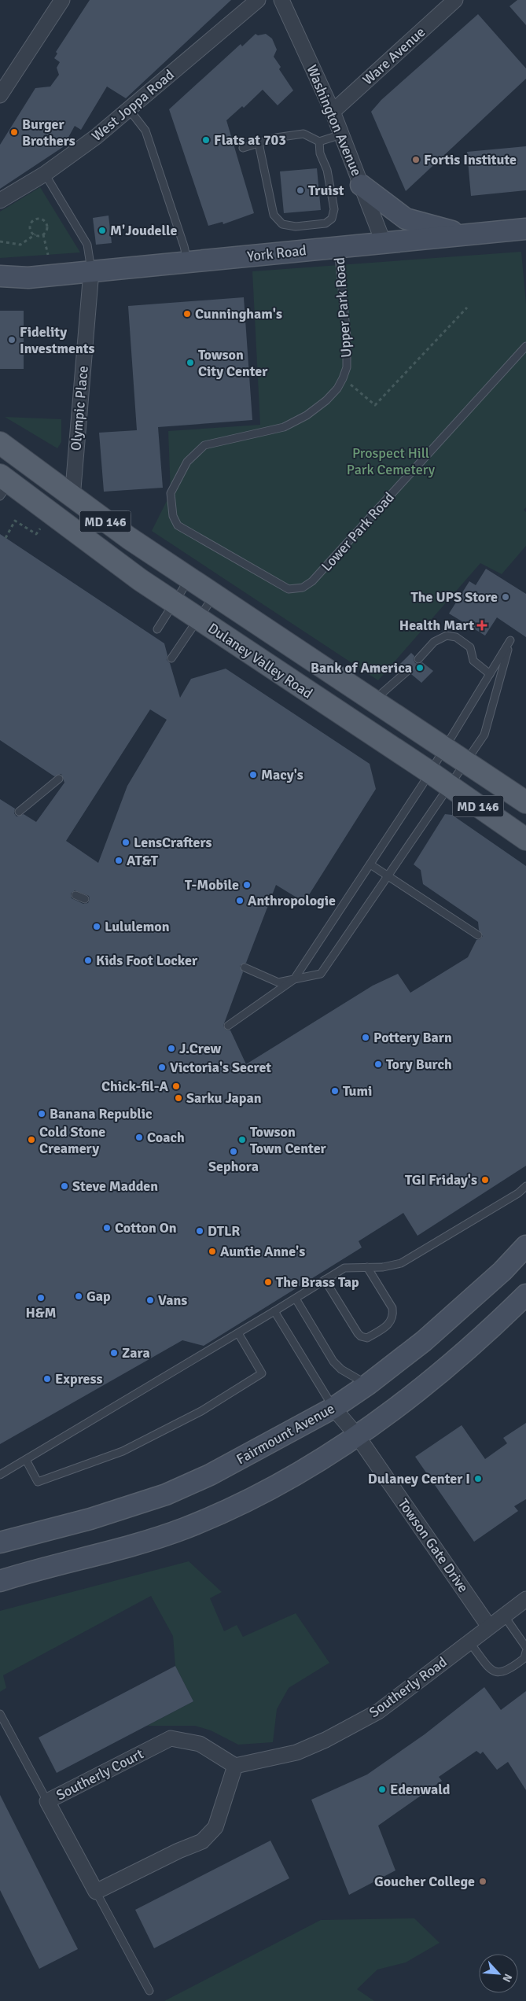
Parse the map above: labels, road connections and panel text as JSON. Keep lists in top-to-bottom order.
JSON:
{
  "streets": {
    "main road": [
      "York Road",
      "MD 146",
      "Dulaney Valley Road",
      "Fairmount Avenue"
    ],
    "street": [
      "Ware Avenue",
      "West Joppa Road",
      "Washington Avenue",
      "Olympic Place",
      "Towson Gate Drive",
      "Southerly Road",
      "Southerly Court"
    ],
    "lane": ["Upper Park Road", "Lower Park Road"]
  },
  "crossings": [
    ["Ware Avenue", "Washington Avenue"],
    ["Washington Avenue", "York Road"],
    ["York Road", "Upper Park Road"],
    ["York Road", "Olympic Place"],
    ["Upper Park Road", "Lower Park Road"],
    ["Olympic Place", "MD 146"],
    ["Fairmount Avenue", "Towson Gate Drive"],
    ["Towson Gate Drive", "Southerly Road"],
    ["Southerly Road", "Southerly Court"]
  ],
  "parks": ["Prospect Hill Park Cemetery"],
  "places": {
    "other": [
      "Burger Brothers",
      "Flats at 703",
      "Fortis Institute",
      "Truist",
      "M'Joudelle",
      "Cunningham's",
      "Fidelity Investments",
      "Towson City Center",
      "The UPS Store",
      "Bank of America",
      "Macy's",
      "LensCrafters",
      "AT&T",
      "T-Mobile",
      "Anthropologie",
      "Lululemon",
      "Kids Foot Locker",
      "Pottery Barn",
      "J.Crew",
      "Tory Burch",
      "Victoria's Secret",
      "Chick-fil-A",
      "Tumi",
      "Sarku Japan",
      "Banana Republic",
      "Coach",
      "Cold Stone Creamery",
      "Towson Town Center",
      "Sephora",
      "TGI Friday's",
      "Steve Madden",
      "Cotton On",
      "DTLR",
      "Auntie Anne's",
      "The Brass Tap",
      "Gap",
      "H&M",
      "Vans",
      "Zara",
      "Express",
      "Dulaney Center I",
      "Edenwald",
      "Goucher College"
    ],
    "health": ["Health Mart"]
  },
  "north": "bottom right"
}
